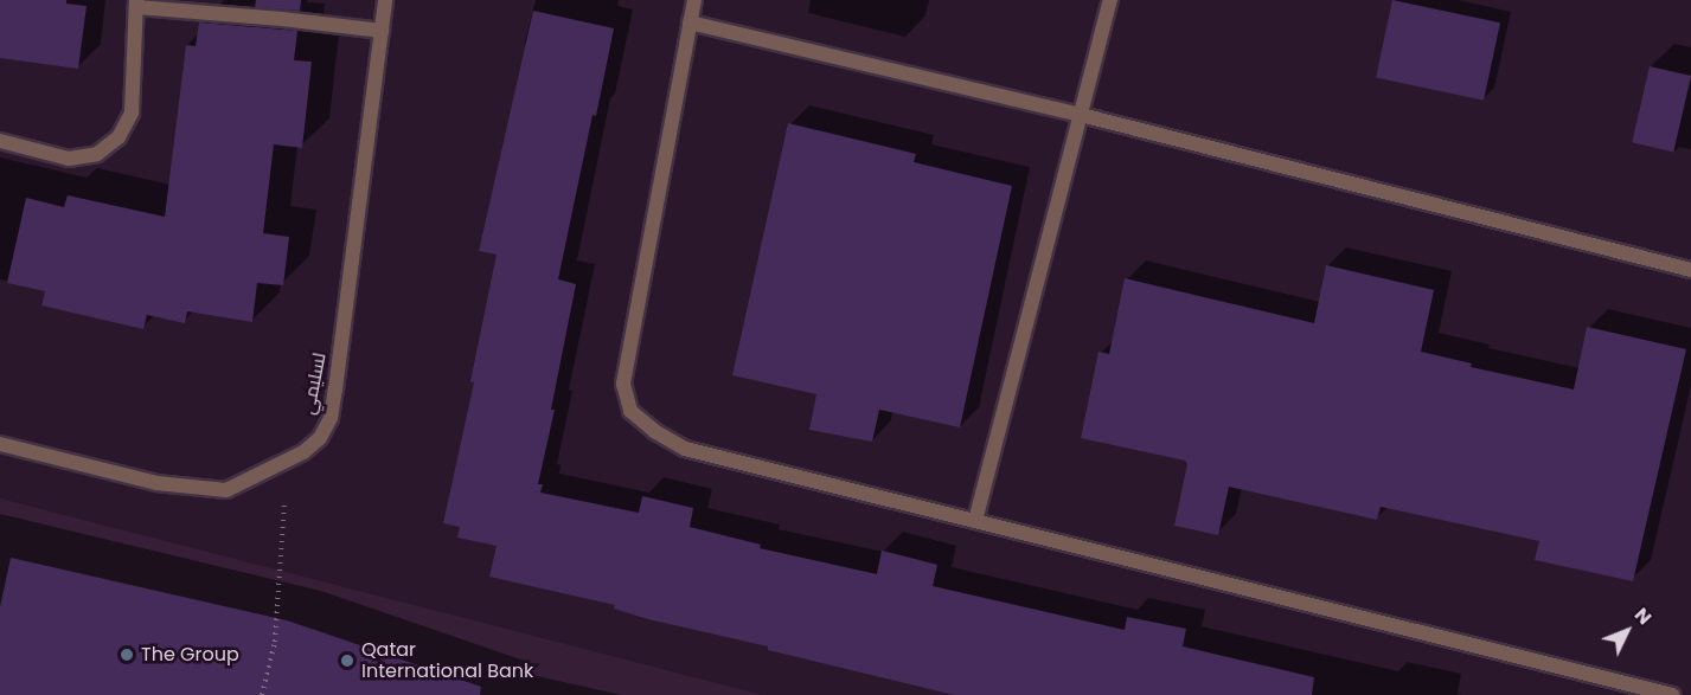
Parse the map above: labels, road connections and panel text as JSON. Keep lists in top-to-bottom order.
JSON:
{
  "streets": {
    "street": ["لسليمي"]
  },
  "places": ["The Group", "Qatar International Bank"],
  "north": "top right"
}
